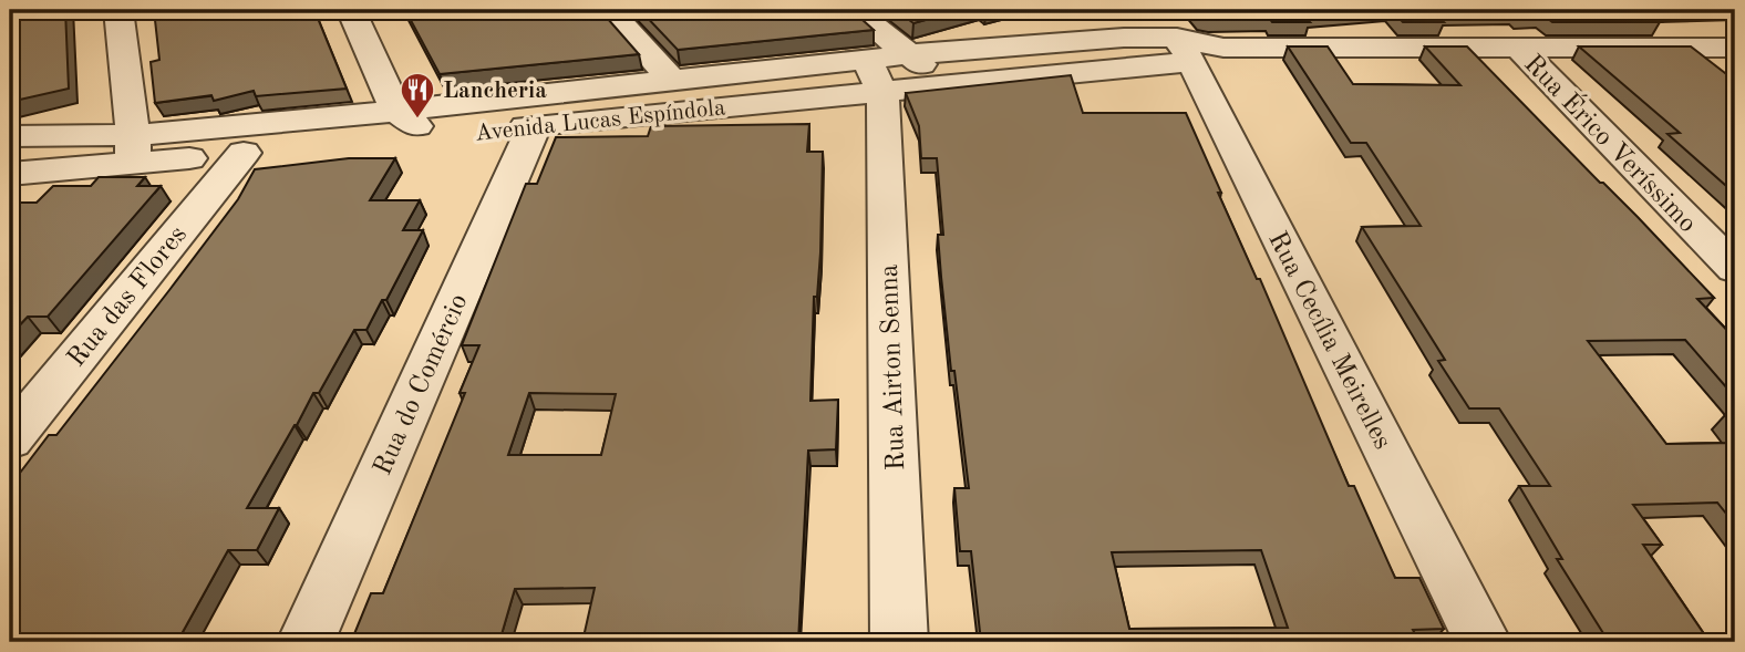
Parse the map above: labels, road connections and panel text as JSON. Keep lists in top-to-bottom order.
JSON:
{
  "streets": {
    "street": [
      "Avenida Lucas Espíndola",
      "Rua Érico Veríssimo",
      "Rua das Flores",
      "Rua Cecília Meirelles",
      "Rua Airton Senna",
      "Rua do Comércio"
    ]
  },
  "crossings": [
    ["Avenida Lucas Espíndola", "Rua das Flores"],
    ["Avenida Lucas Espíndola", "Rua Cecília Meirelles"],
    ["Avenida Lucas Espíndola", "Rua Airton Senna"],
    ["Avenida Lucas Espíndola", "Rua do Comércio"]
  ],
  "places": {
    "restaurant": ["Lancheria"]
  }
}
